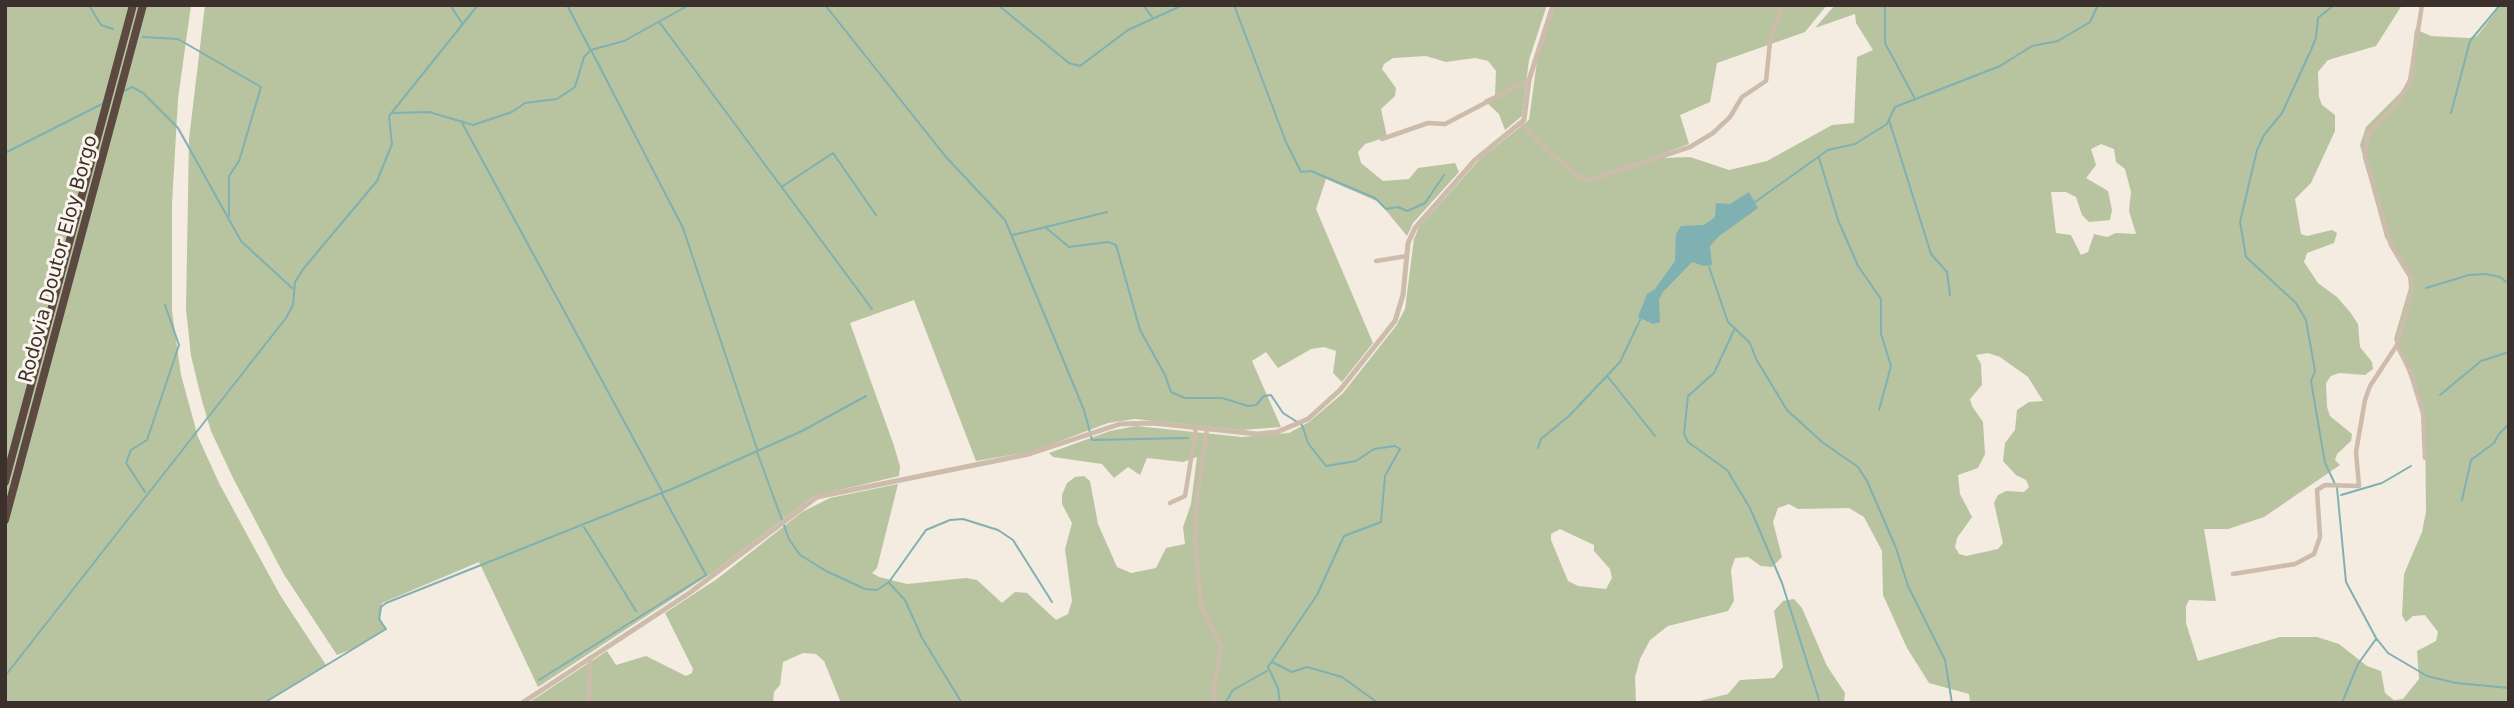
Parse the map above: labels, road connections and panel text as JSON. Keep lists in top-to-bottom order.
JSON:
{
  "streets": {
    "highway": ["Rodovia Doutor Eloy Borgo"]
  }
}
